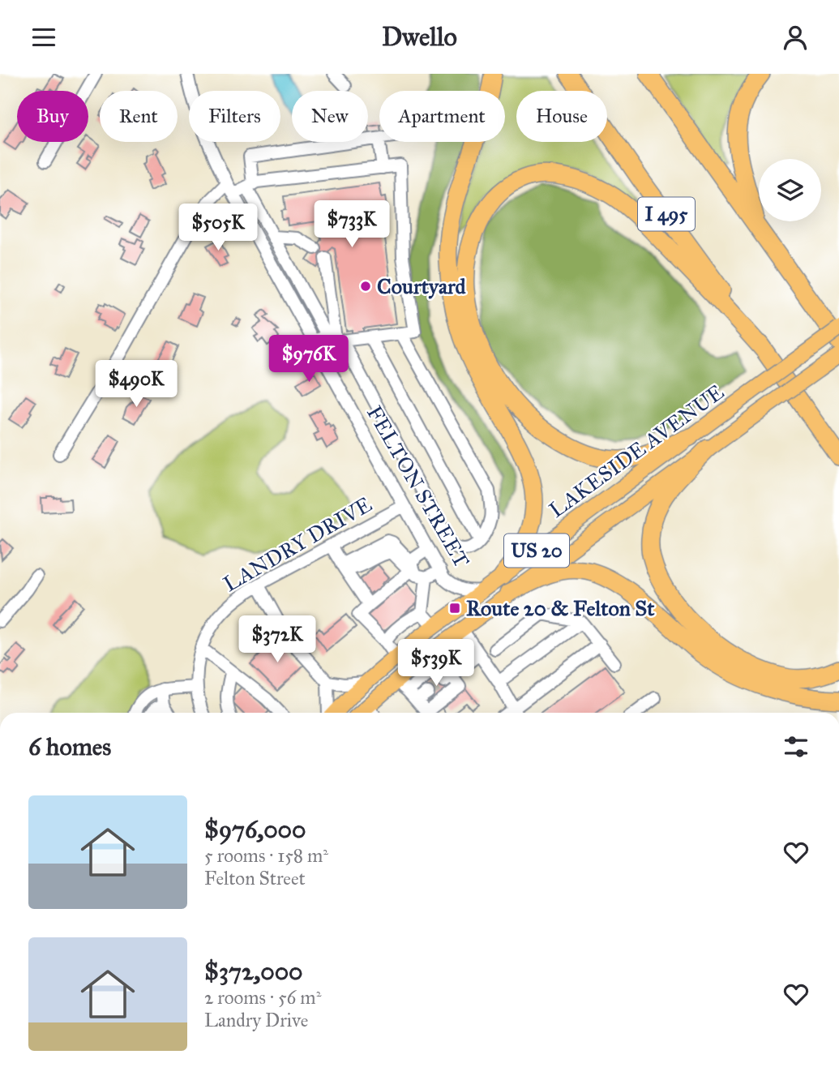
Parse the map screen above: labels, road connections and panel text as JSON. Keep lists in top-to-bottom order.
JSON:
{
  "streets": {
    "highway": ["I 495"],
    "main road": ["LAKESIDE AVENUE", "US 20"],
    "street": ["FELTON STREET", "LANDRY DRIVE"]
  },
  "crossings": [
    ["LAKESIDE AVENUE", "FELTON STREET"],
    ["FELTON STREET", "LANDRY DRIVE"]
  ],
  "places": {
    "other": ["Courtyard"],
    "transit": ["Route 20 & Felton St"]
  },
  "page": {
    "header": "Dwello",
    "chip": [
      "Buy",
      "Rent",
      "Filters",
      "New",
      "Apartment",
      "House"
    ],
    "price": [
      "$733K",
      "$505K",
      "$976K",
      "$490K",
      "$372K",
      "$539K"
    ],
    "heading": "6 homes",
    "list": [
      {
        "name": "$976,000",
        "note": "5 rooms · 158 m² · Felton Street"
      },
      {
        "name": "$372,000",
        "note": "2 rooms · 56 m² · Landry Drive"
      }
    ]
  }
}
